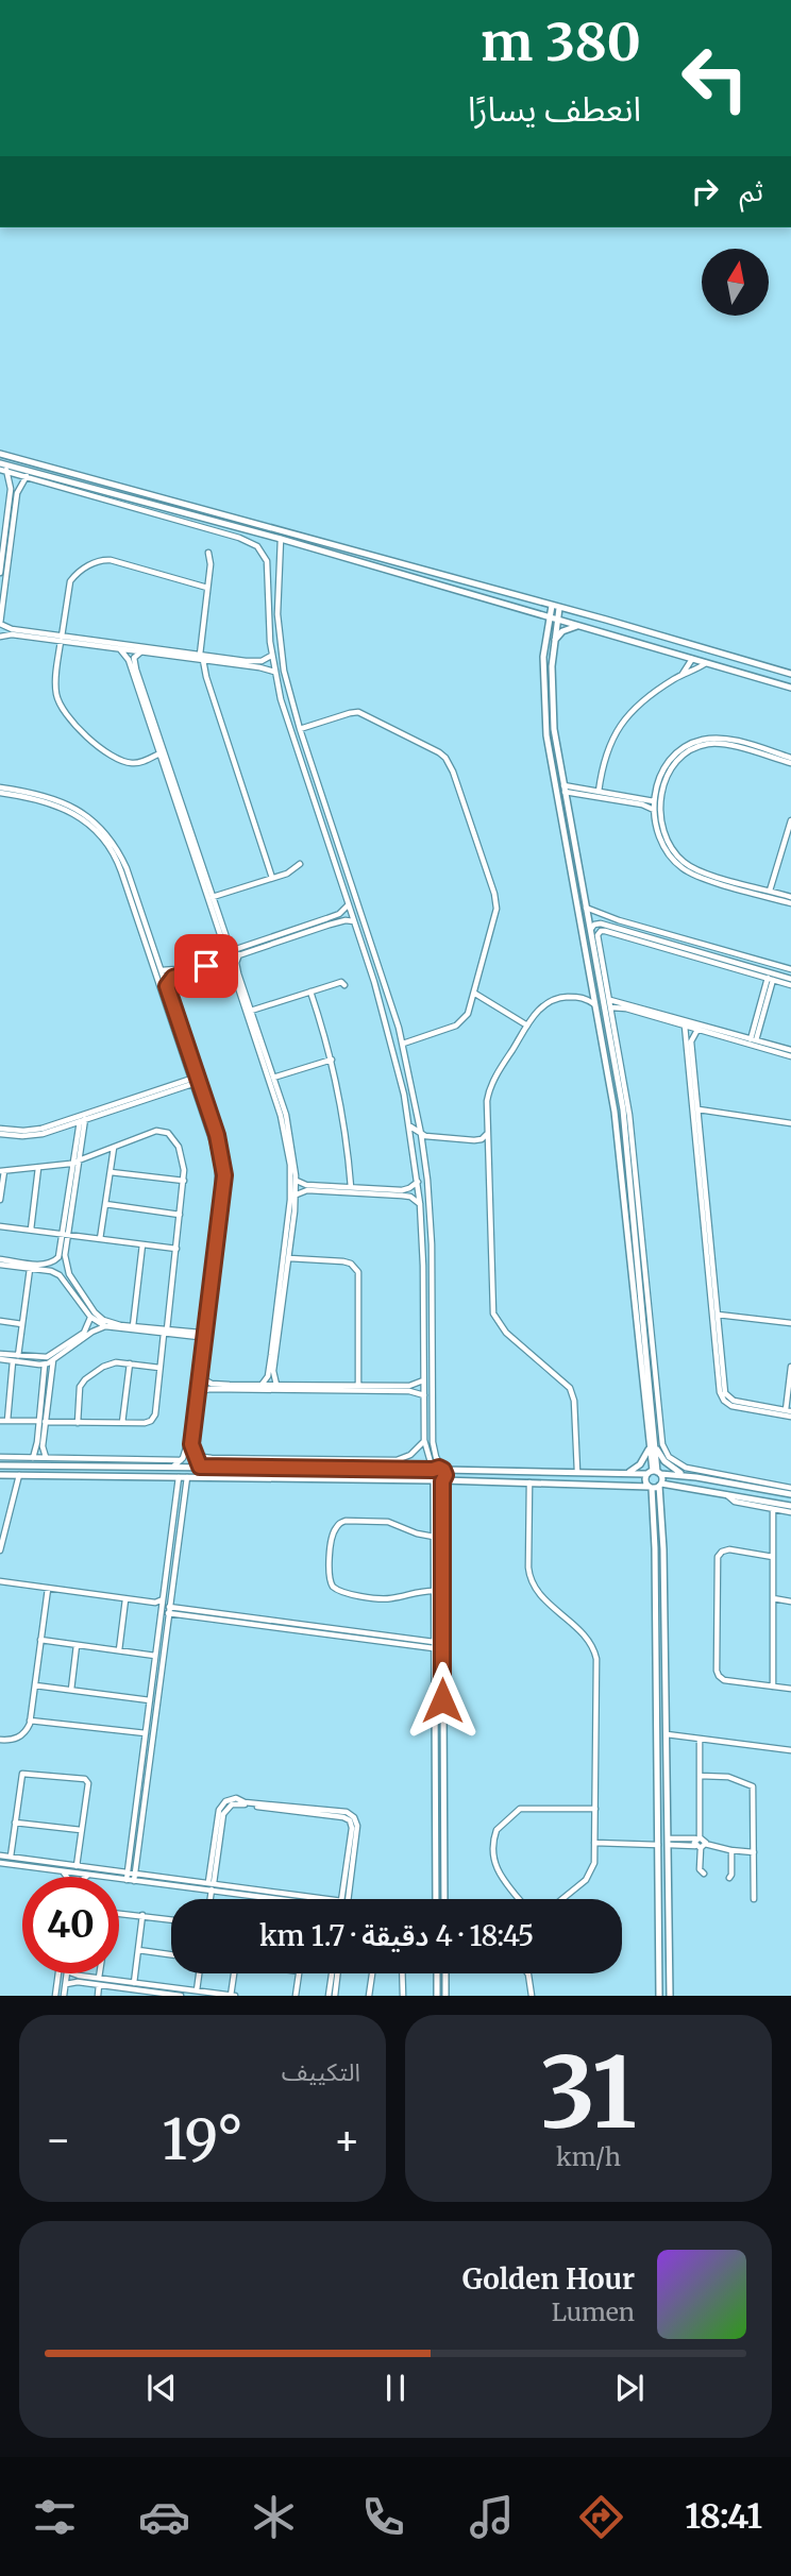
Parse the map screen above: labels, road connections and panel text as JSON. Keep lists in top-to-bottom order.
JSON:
{
  "north": "top",
  "page": {
    "turn": ["380 m", "انعطف يسارًا"],
    "then": "ثم",
    "limit": "40",
    "trip": "18:45 · 4 دقيقة · 1.7 km",
    "tile": [
      ["31", "km/h"],
      "التكييف"
    ],
    "heat": ["−", "19°", "+"],
    "song": ["Golden Hour", "Lumen"],
    "tabs": "18:41"
  }
}
